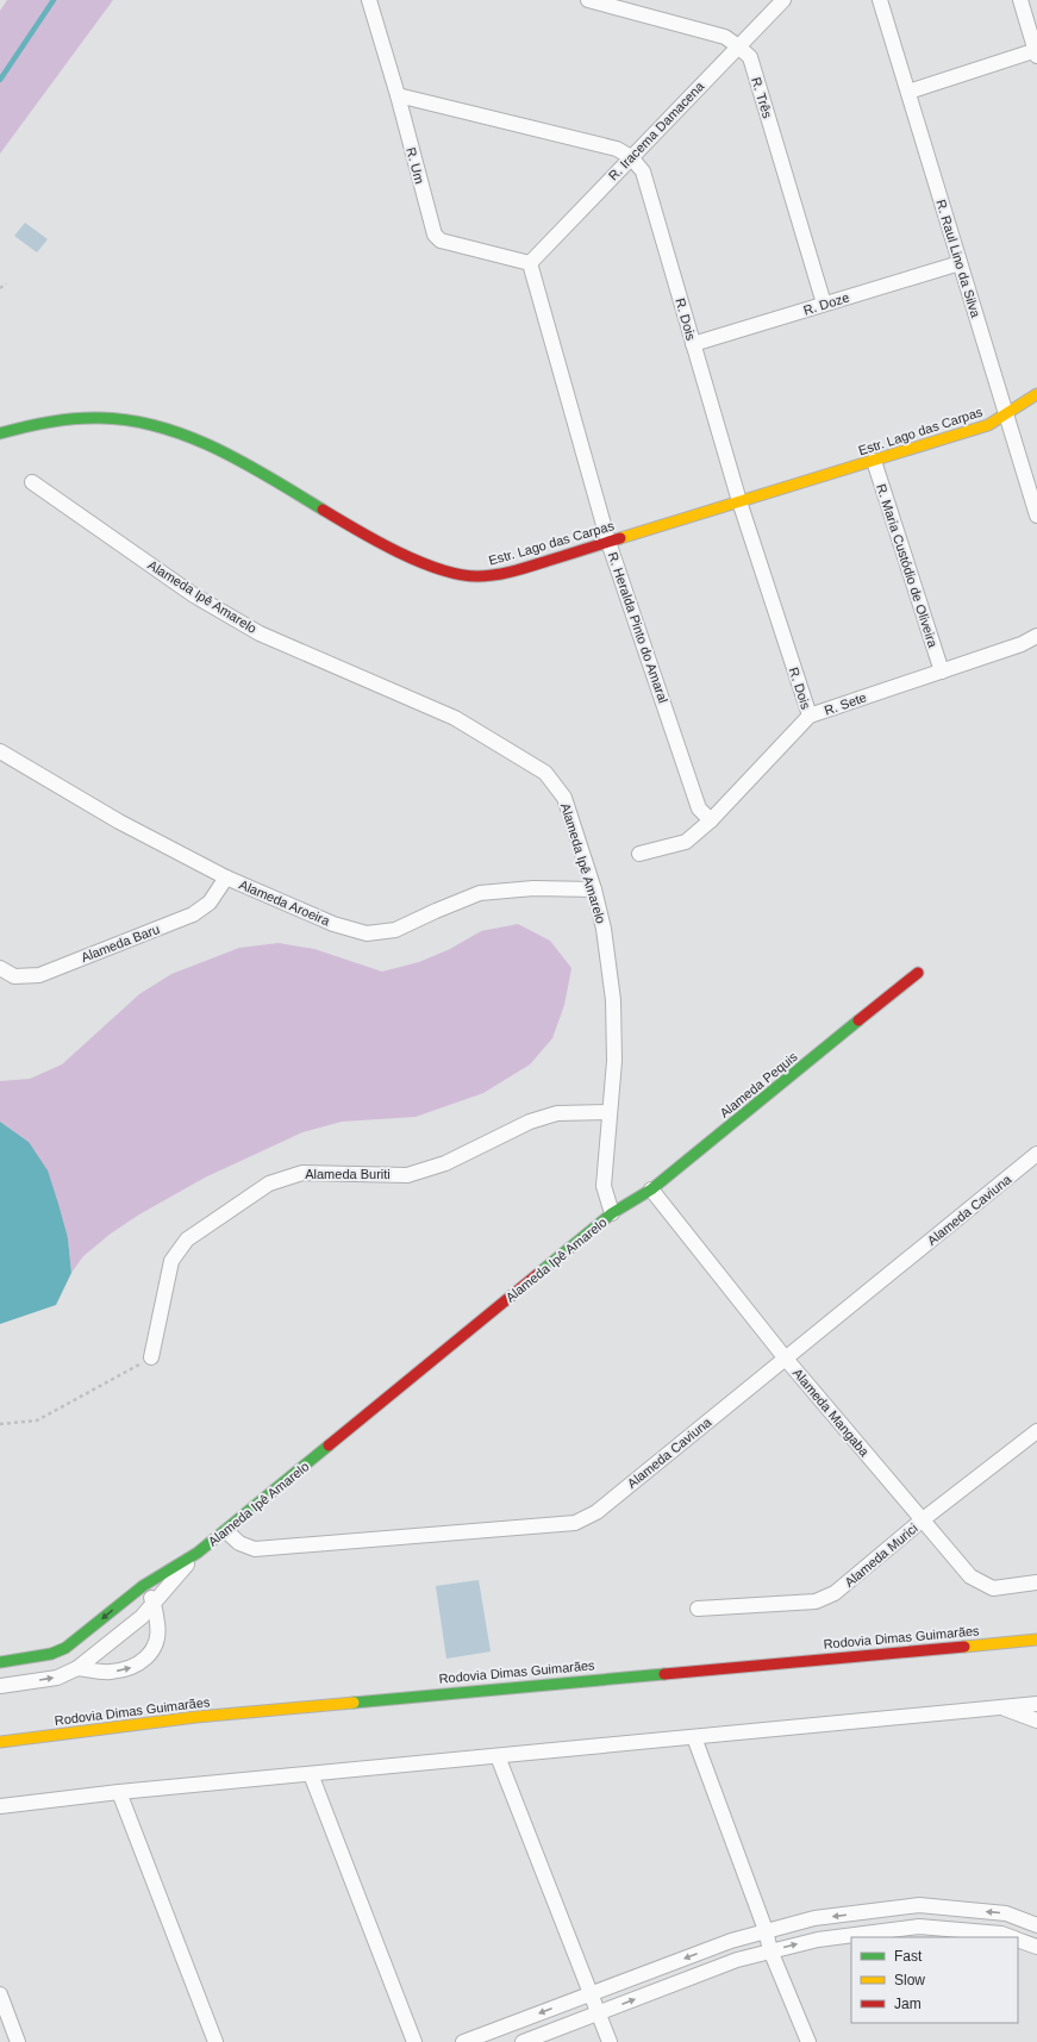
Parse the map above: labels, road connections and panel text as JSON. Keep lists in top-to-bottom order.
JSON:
{
  "streets": {
    "street": [
      "R. Três",
      "R. Iracema Damacena",
      "R. Um",
      "R. Raul Lino da Silva",
      "R. Doze",
      "R. Dois",
      "Estr. Lago das Carpas",
      "R. Maria Custódio de Oliveira",
      "Alameda Ipê Amarelo",
      "R. Heralda Pinto do Amaral",
      "R. Sete",
      "Alameda Aroeira",
      "Alameda Baru",
      "Alameda Pequis",
      "Alameda Buriti",
      "Alameda Caviuna",
      "Alameda Mangaba",
      "Alameda Murici",
      "Rodovia Dimas Guimarães"
    ]
  },
  "crossings": [
    ["R. Três", "R. Iracema Damacena"],
    ["R. Três", "R. Doze"],
    ["R. Iracema Damacena", "R. Um"],
    ["R. Iracema Damacena", "R. Dois"],
    ["R. Iracema Damacena", "R. Heralda Pinto do Amaral"],
    ["R. Um", "R. Dois"],
    ["R. Um", "R. Heralda Pinto do Amaral"],
    ["R. Raul Lino da Silva", "R. Doze"],
    ["R. Raul Lino da Silva", "Estr. Lago das Carpas"],
    ["R. Doze", "R. Dois"],
    ["R. Dois", "Estr. Lago das Carpas"],
    ["R. Dois", "R. Sete"],
    ["Estr. Lago das Carpas", "R. Maria Custódio de Oliveira"],
    ["Estr. Lago das Carpas", "R. Heralda Pinto do Amaral"],
    ["R. Maria Custódio de Oliveira", "R. Sete"],
    ["Alameda Ipê Amarelo", "Alameda Aroeira"],
    ["Alameda Ipê Amarelo", "Alameda Pequis"],
    ["Alameda Ipê Amarelo", "Alameda Buriti"],
    ["Alameda Ipê Amarelo", "Alameda Caviuna"],
    ["R. Heralda Pinto do Amaral", "R. Sete"],
    ["Alameda Aroeira", "Alameda Baru"],
    ["Alameda Pequis", "Alameda Mangaba"],
    ["Alameda Caviuna", "Alameda Mangaba"],
    ["Alameda Mangaba", "Alameda Murici"]
  ],
  "legend": ["Fast", "Slow", "Jam"]
}
